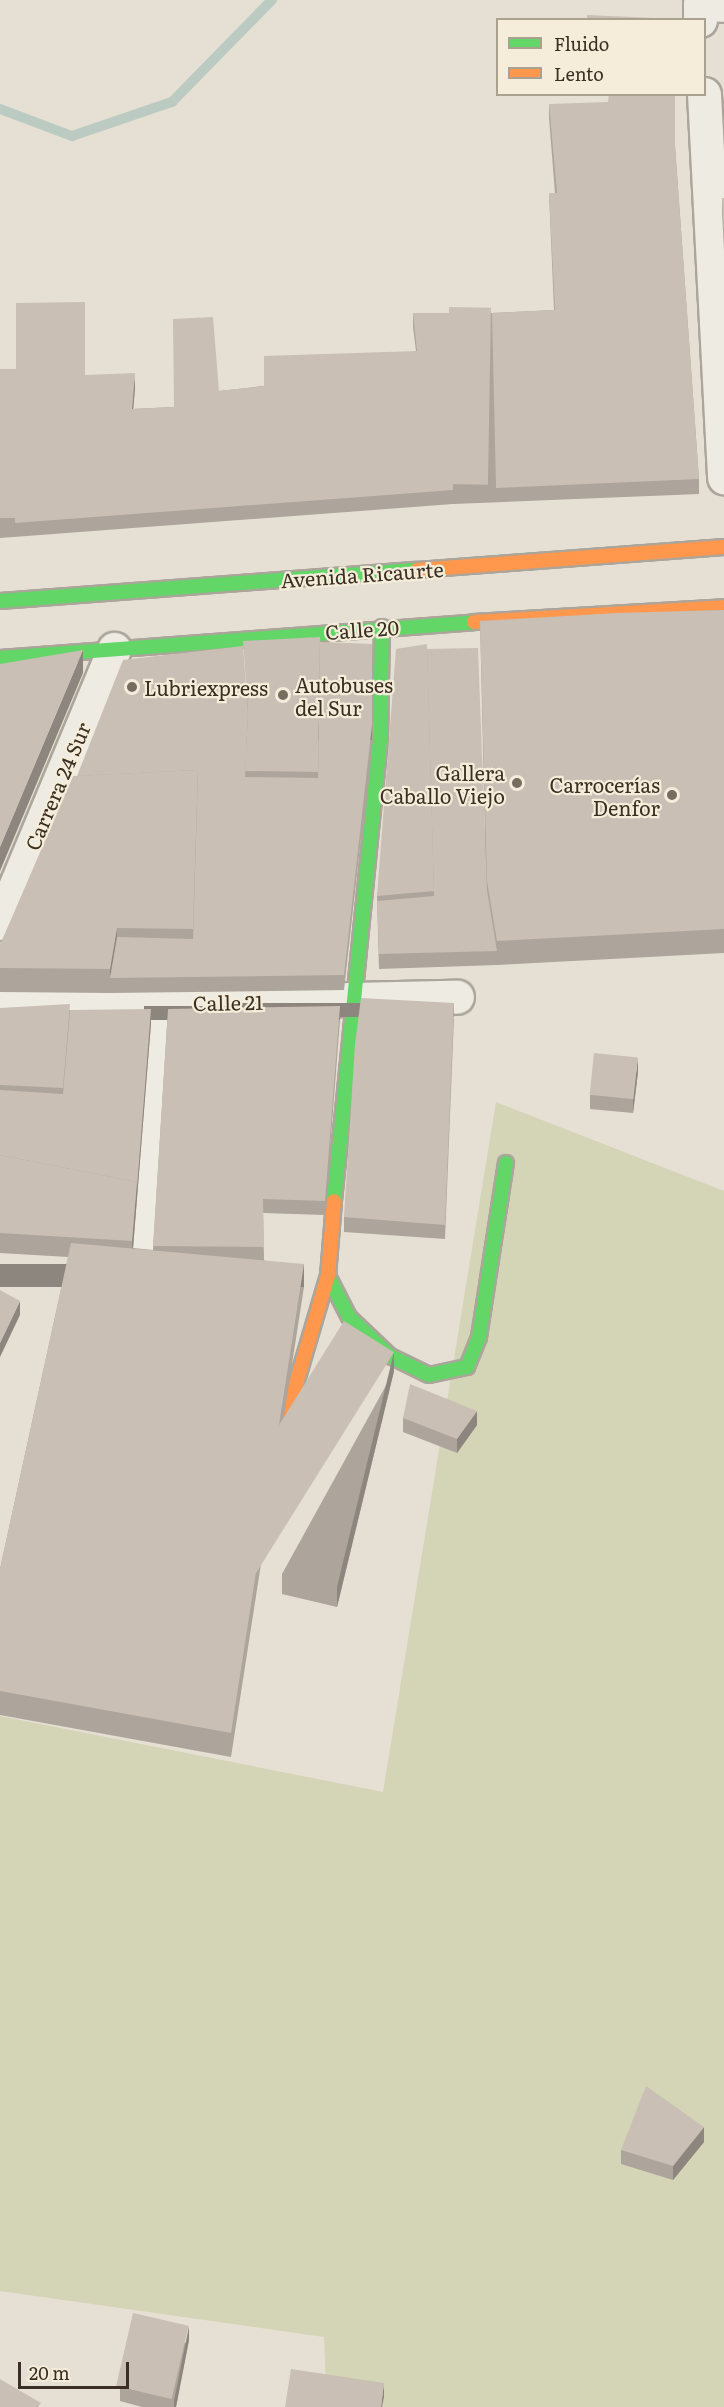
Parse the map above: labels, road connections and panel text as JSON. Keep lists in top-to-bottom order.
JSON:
{
  "streets": {
    "main road": ["Avenida Ricaurte", "Calle 20"],
    "street": ["Carrera 24 Sur", "Calle 21"]
  },
  "crossings": [
    ["Calle 20", "Carrera 24 Sur"]
  ],
  "places": [
    "Lubriexpress",
    "Autobuses del Sur",
    "Gallera Caballo Viejo",
    "Carrocerías Denfor"
  ],
  "legend": ["Fluido", "Lento"],
  "scale_bar": "20 m"
}
